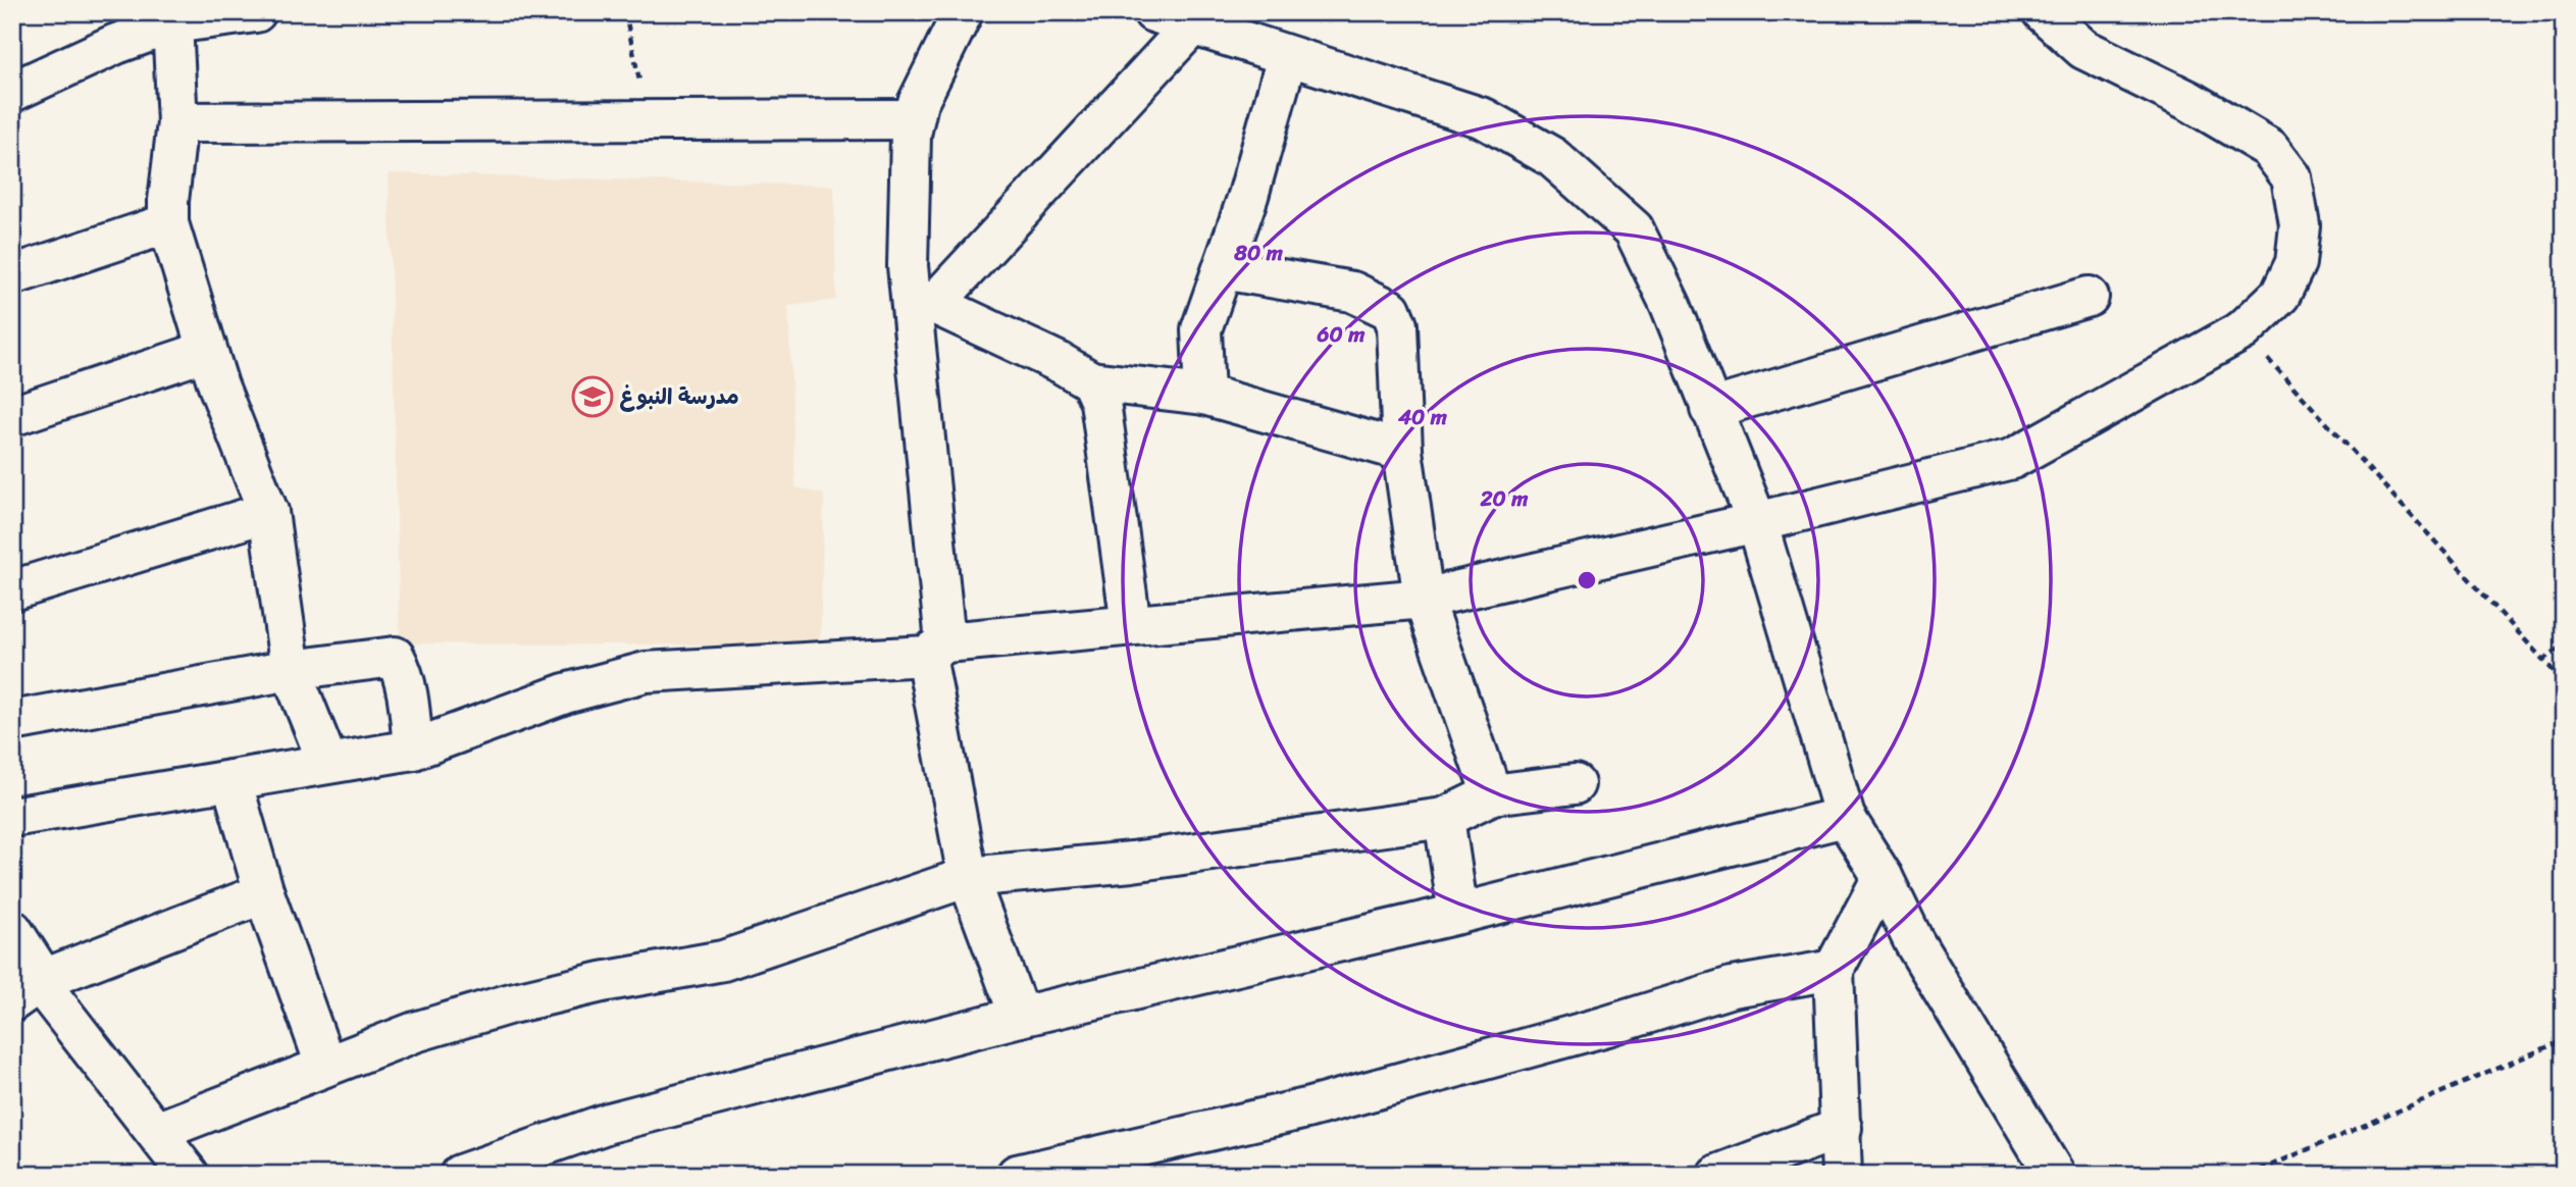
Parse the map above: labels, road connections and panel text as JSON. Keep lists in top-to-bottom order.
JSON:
{
  "places": {
    "school or university": ["مدرسة النبوغ"]
  },
  "rings": [
    "80 m",
    "60 m",
    "40 m",
    "20 m"
  ]
}
